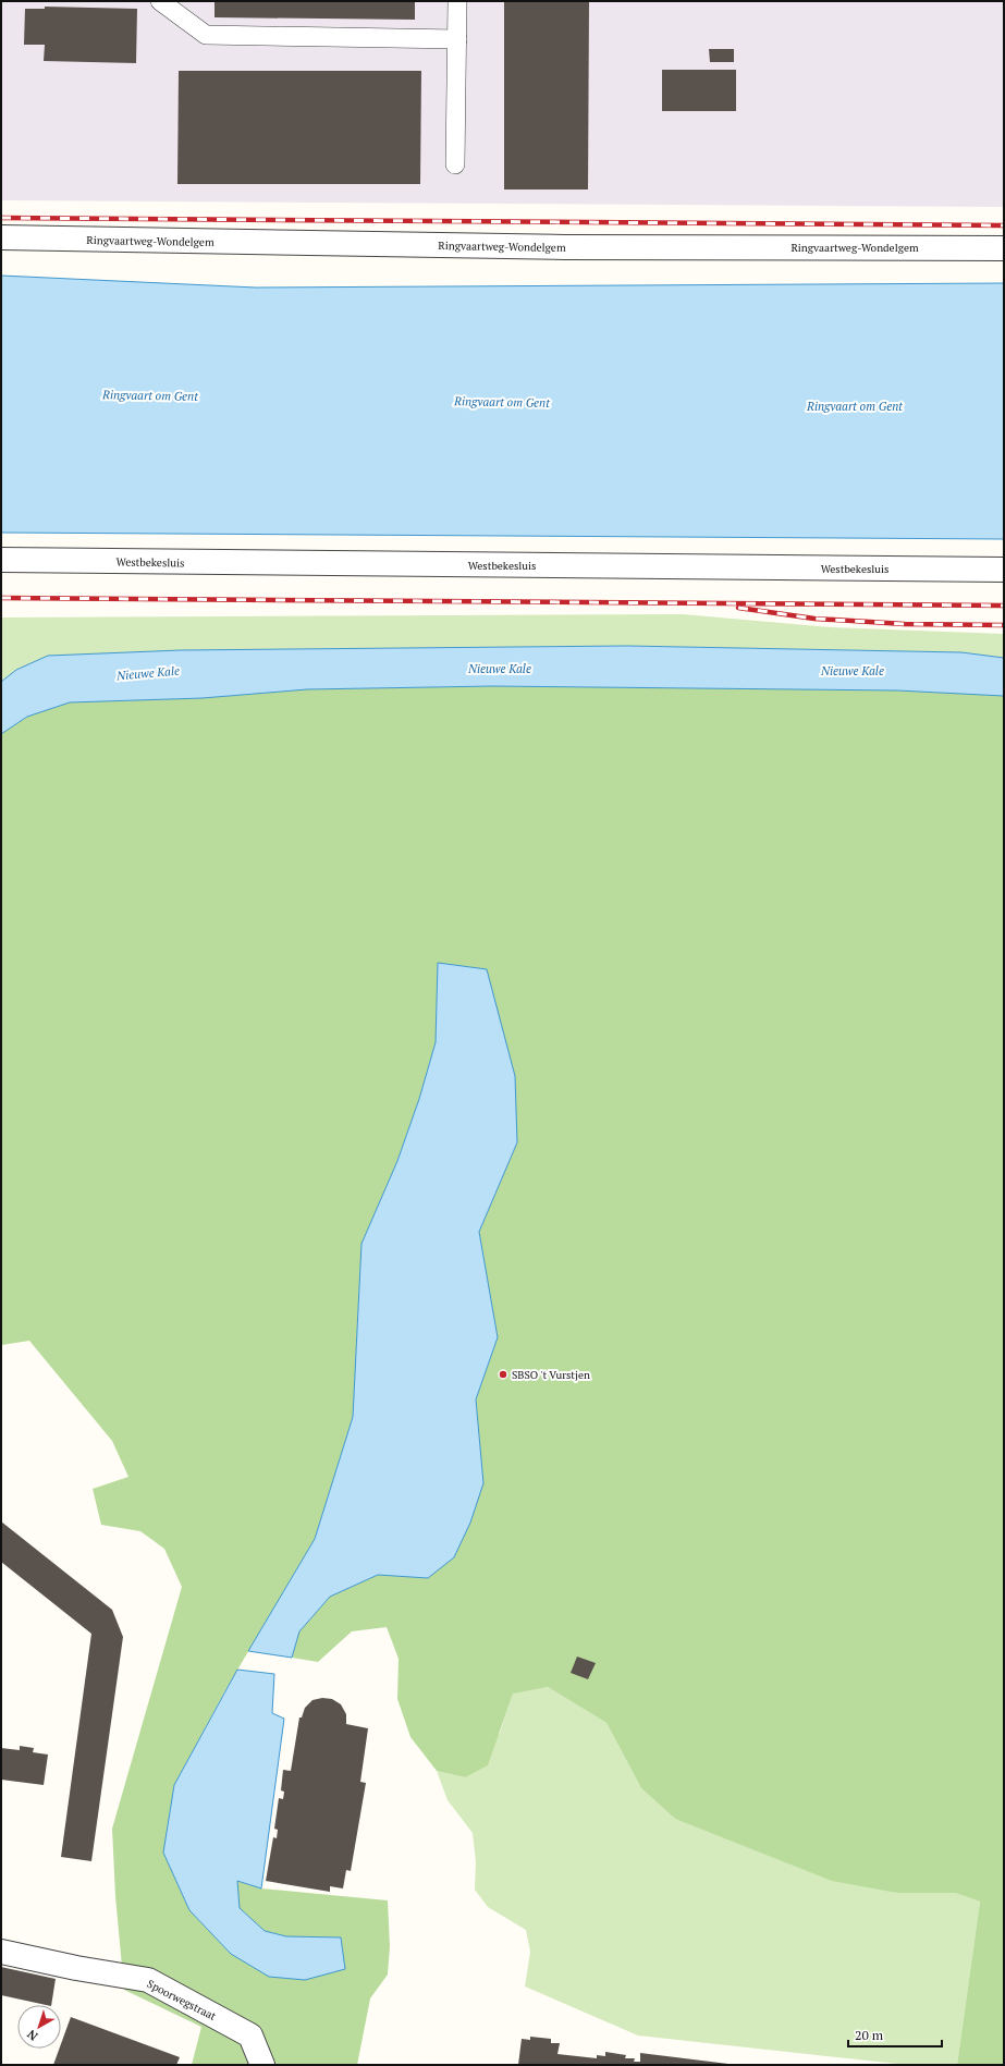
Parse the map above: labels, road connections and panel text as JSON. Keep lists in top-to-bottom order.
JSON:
{
  "streets": {
    "street": ["Ringvaartweg-Wondelgem", "Westbekesluis", "Spoorwegstraat"]
  },
  "water": ["Ringvaart om Gent", "Nieuwe Kale"],
  "places": ["SBSO 't Vurstjen"],
  "scale_bar": "20 m",
  "north": "bottom left"
}
